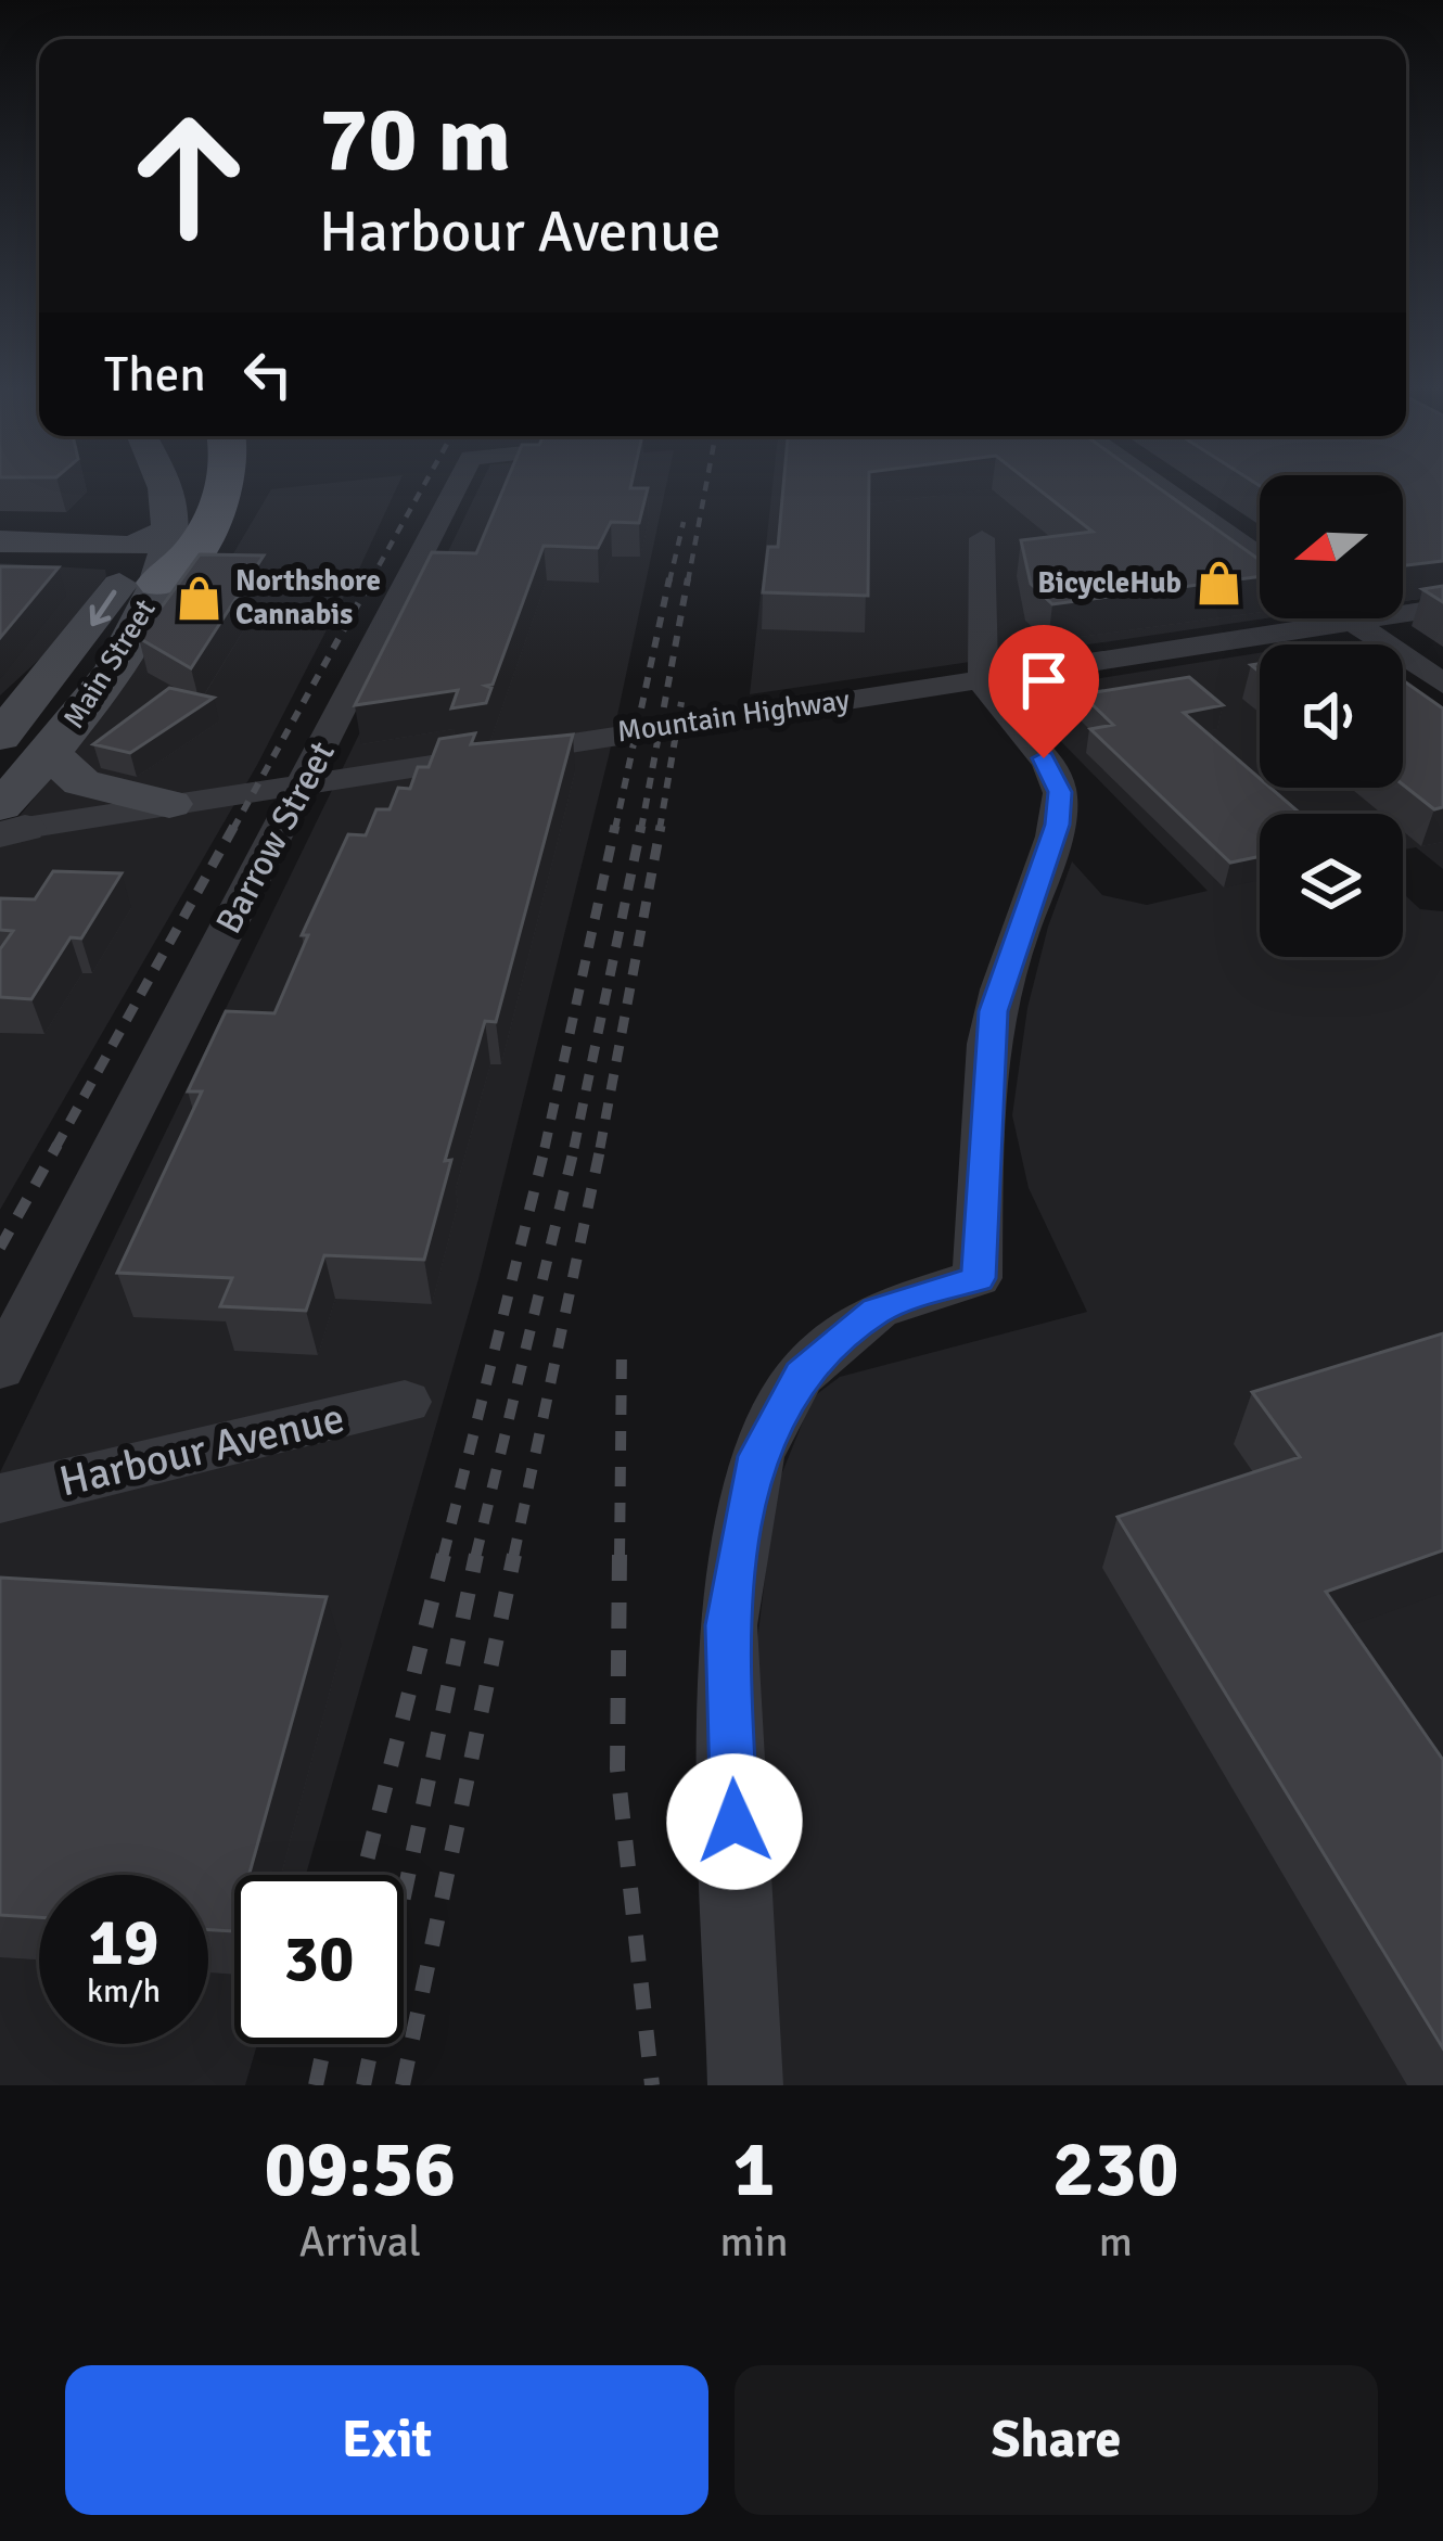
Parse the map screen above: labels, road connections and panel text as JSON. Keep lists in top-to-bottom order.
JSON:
{
  "streets": {
    "main road": ["Main Street"],
    "street": ["Mountain Highway", "Barrow Street", "Harbour Avenue"]
  },
  "crossings": [
    ["Main Street", "Mountain Highway"],
    ["Mountain Highway", "Barrow Street"]
  ],
  "places": {
    "shop": ["BicycleHub", "Northshore Cannabis"]
  },
  "north": "left",
  "page": {
    "turn": ["70 m", "Harbour Avenue"],
    "then": "Then",
    "speed": "19 km/h",
    "limit": "30",
    "eta": [
      "09:56",
      "Arrival",
      "1",
      "min",
      "230",
      "m"
    ],
    "buttons": ["Exit", "Share"]
  }
}
